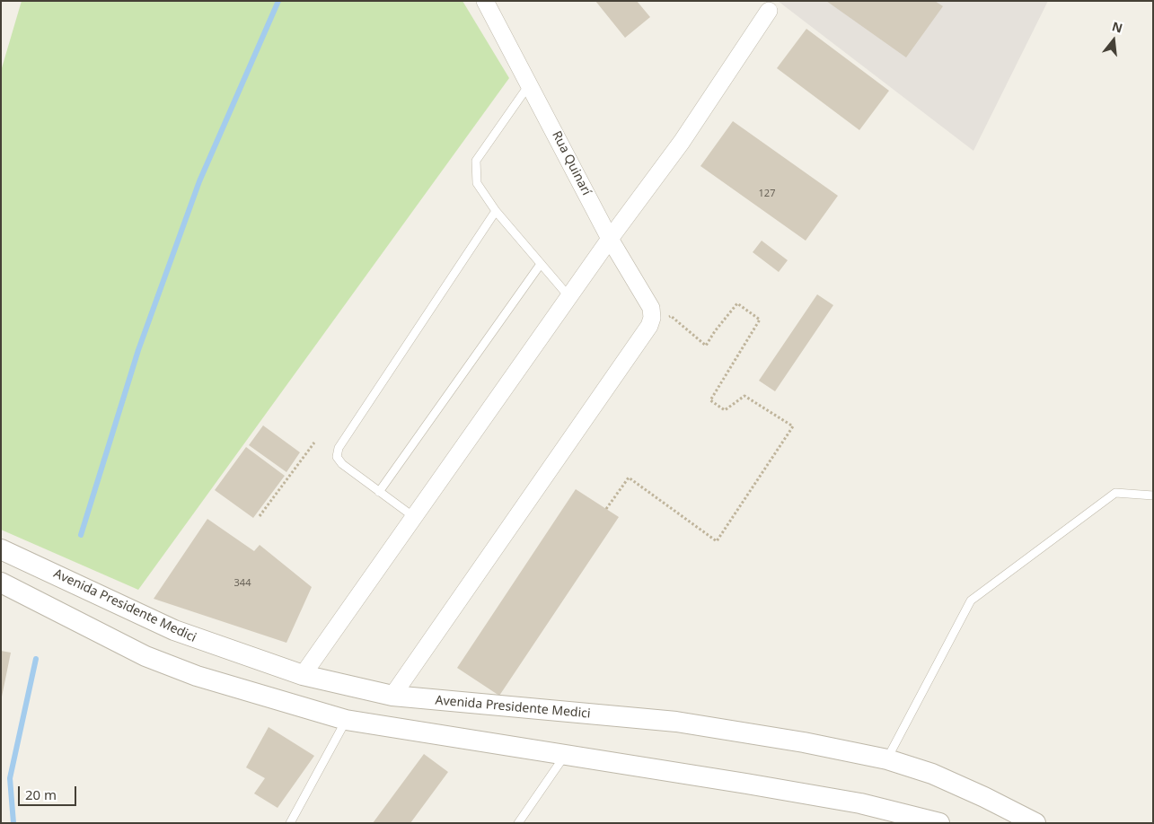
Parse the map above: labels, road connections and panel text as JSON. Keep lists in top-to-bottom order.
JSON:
{
  "streets": {
    "street": ["Rua Quinarí", "Avenida Presidente Medici"]
  },
  "house_numbers": ["127", "344"],
  "scale_bar": "20 m",
  "north": "top"
}
